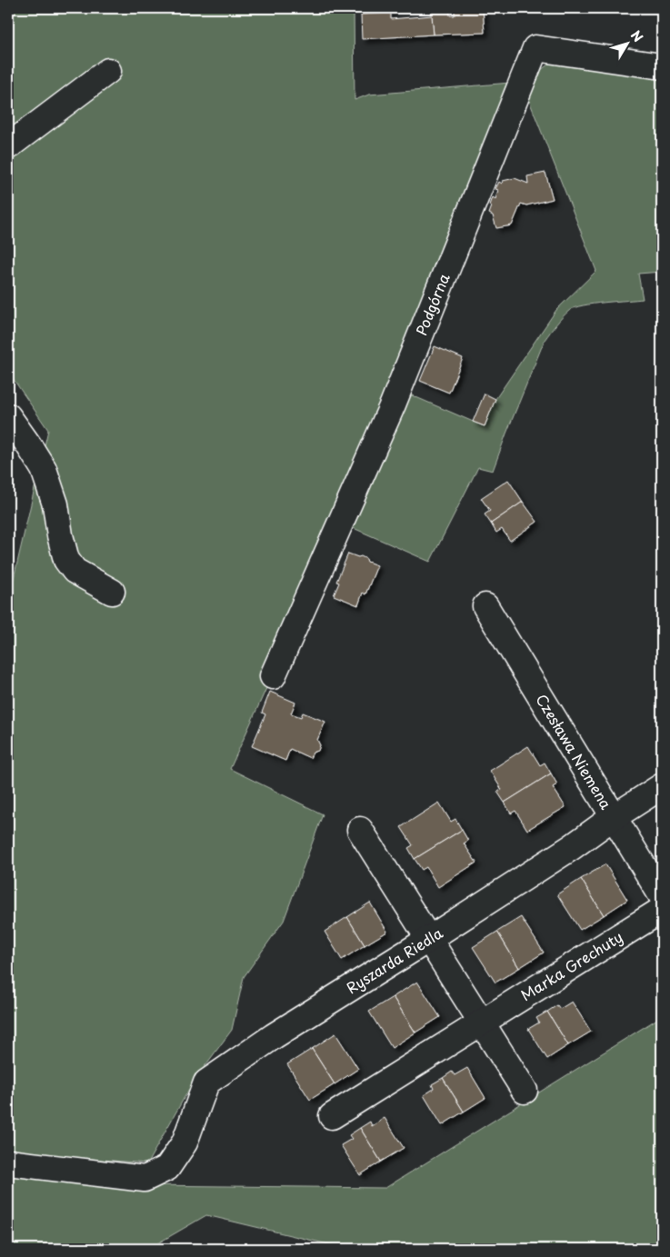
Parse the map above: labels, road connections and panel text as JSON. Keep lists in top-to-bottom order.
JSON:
{
  "streets": {
    "street": [
      "Podgórna",
      "Czesława Niemena",
      "Ryszarda Riedla",
      "Marka Grechuty"
    ]
  },
  "crossings": [
    ["Czesława Niemena", "Ryszarda Riedla"]
  ],
  "north": "top right"
}
